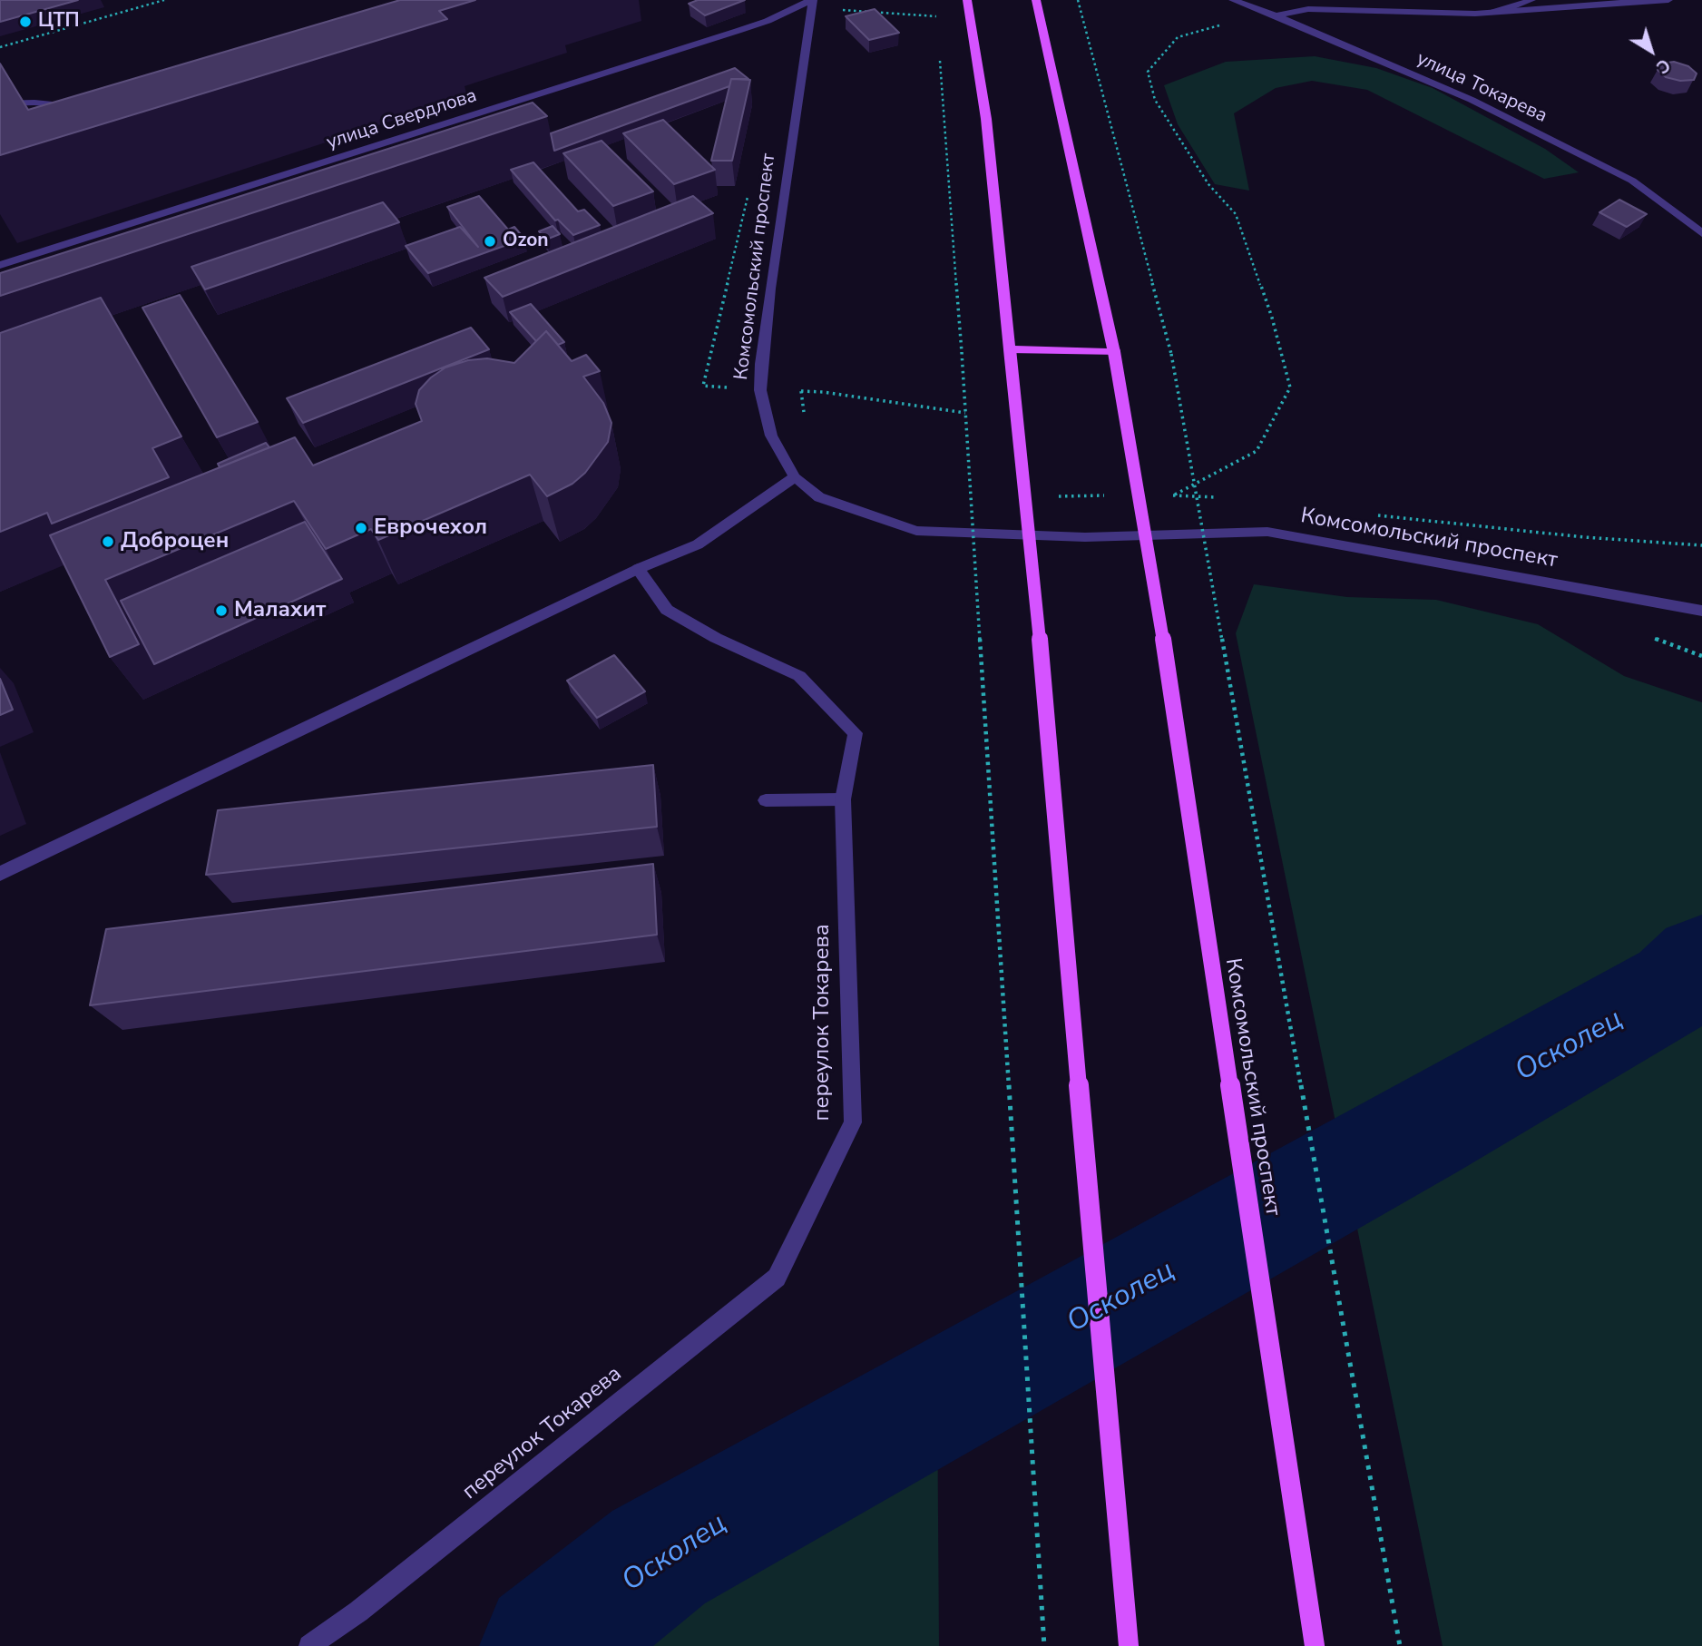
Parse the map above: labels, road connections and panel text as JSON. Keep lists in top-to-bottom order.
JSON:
{
  "streets": {
    "main road": ["Комсомольский проспект"],
    "street": ["улица Токарева", "улица Свердлова", "переулок Токарева"]
  },
  "crossings": [
    ["улица Свердлова", "Комсомольский проспект"]
  ],
  "water": ["Осколец"],
  "places": [
    "ЦТП",
    "Ozon",
    "Еврочехол",
    "Доброцен",
    "Малахит"
  ],
  "north": "bottom right"
}
